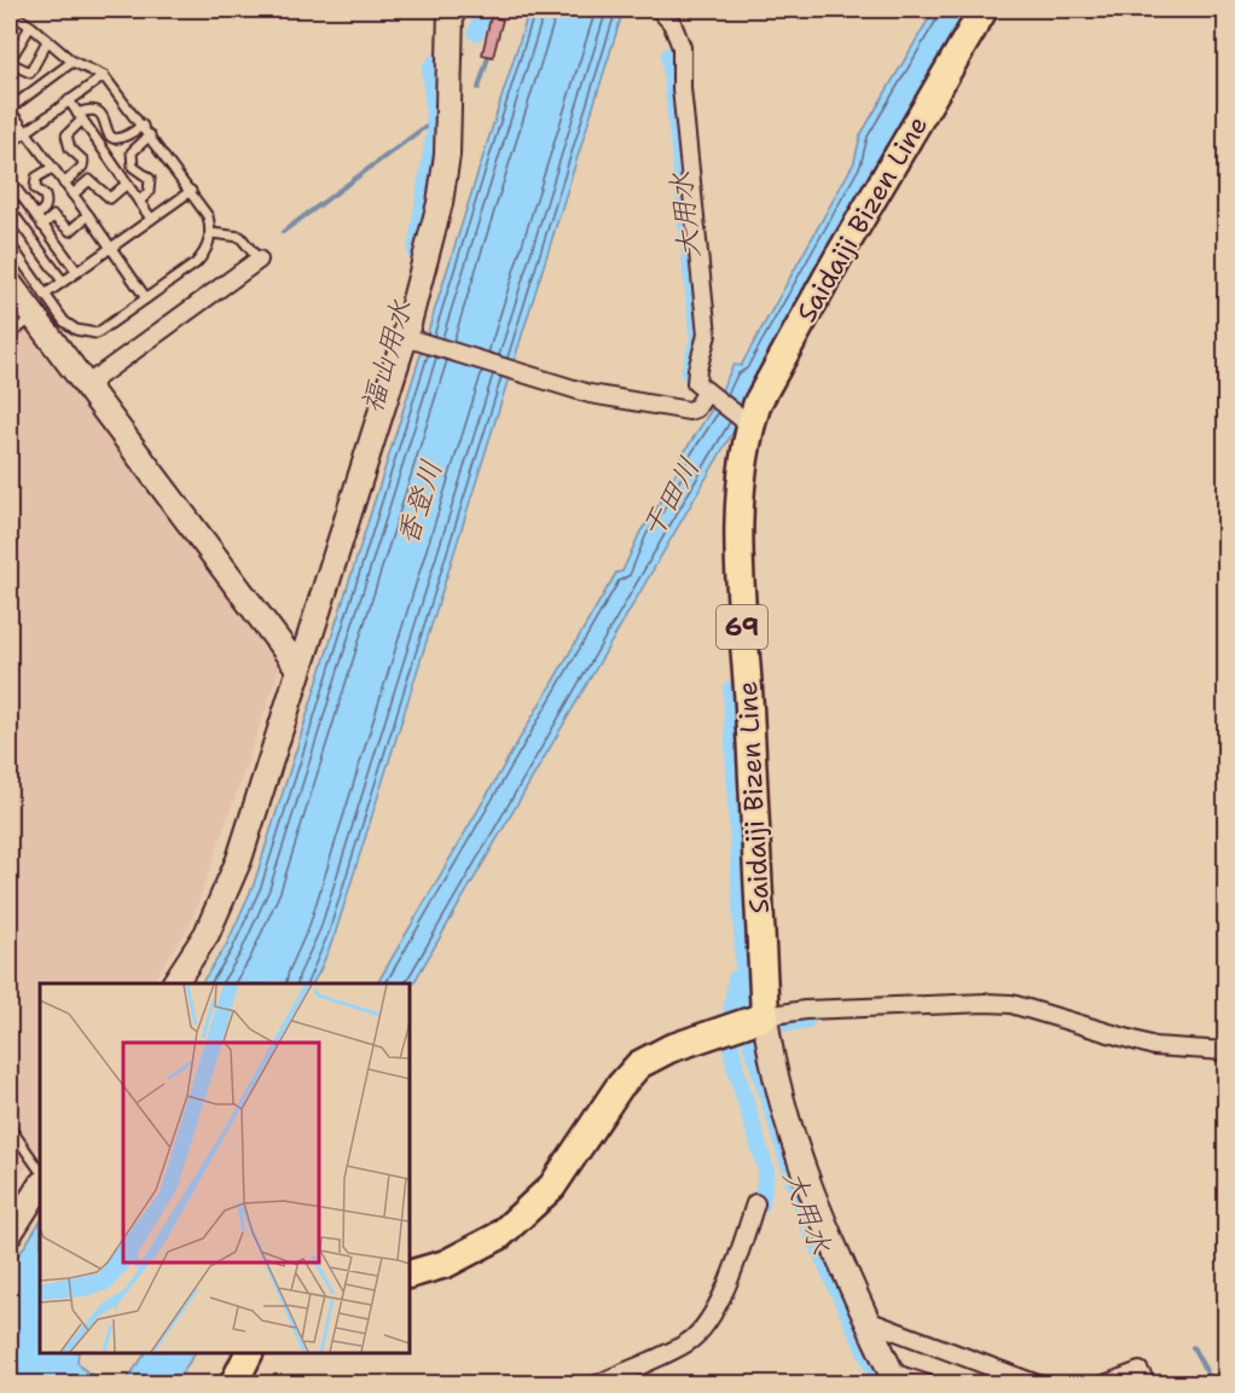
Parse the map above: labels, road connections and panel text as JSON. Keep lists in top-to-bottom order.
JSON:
{
  "streets": {
    "main road": ["Saidaiji Bizen Line", "69"]
  },
  "water": [
    "大用水",
    "福山用水",
    "干田川",
    "香登川"
  ]
}
